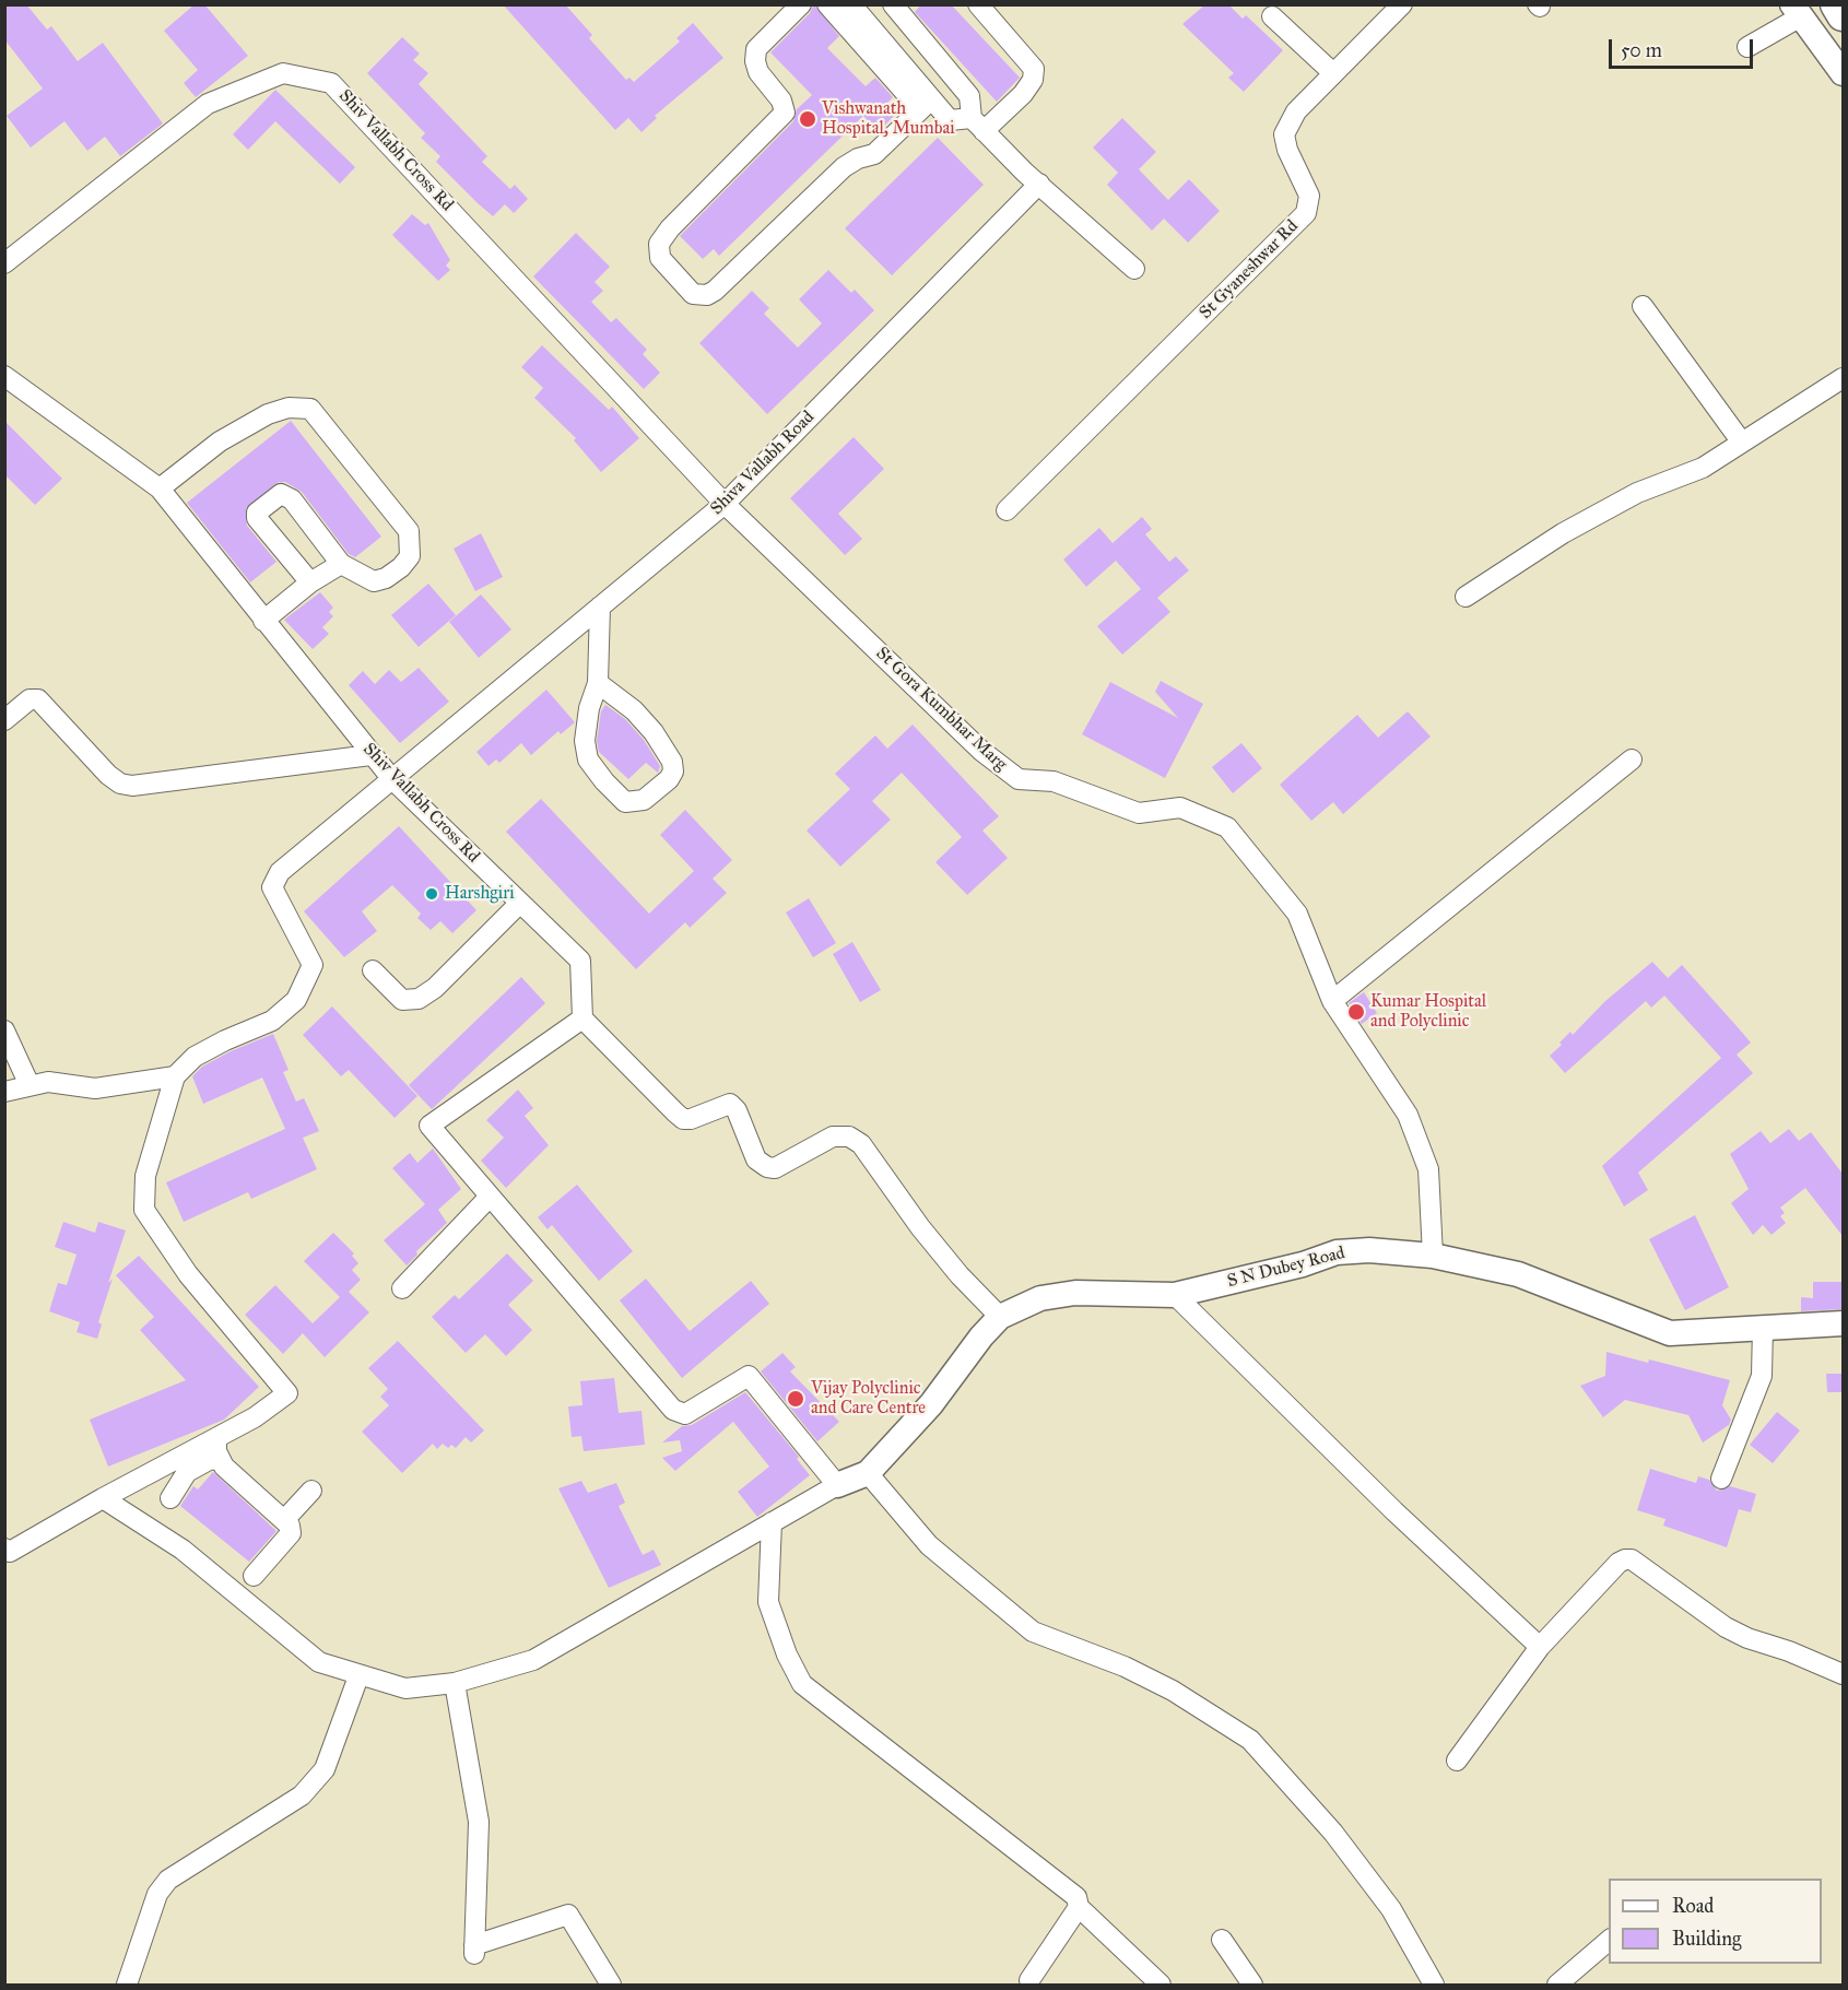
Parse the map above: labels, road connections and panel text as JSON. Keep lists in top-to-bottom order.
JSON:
{
  "streets": {
    "street": [
      "Shiv Vallabh Cross Rd",
      "St Gyaneshwar Rd",
      "Shiva Vallabh Road",
      "St Gora Kumbhar Marg",
      "S N Dubey Road"
    ]
  },
  "crossings": [
    ["Shiv Vallabh Cross Rd", "Shiva Vallabh Road"],
    ["Shiv Vallabh Cross Rd", "St Gora Kumbhar Marg"],
    ["Shiva Vallabh Road", "St Gora Kumbhar Marg"],
    ["St Gora Kumbhar Marg", "S N Dubey Road"]
  ],
  "places": [
    "Vishwanath Hospital, Mumbai",
    "Harshgiri",
    "Kumar Hospital and Polyclinic",
    "Vijay Polyclinic and Care Centre"
  ],
  "legend": ["Road", "Building"],
  "scale_bar": "50 m"
}
